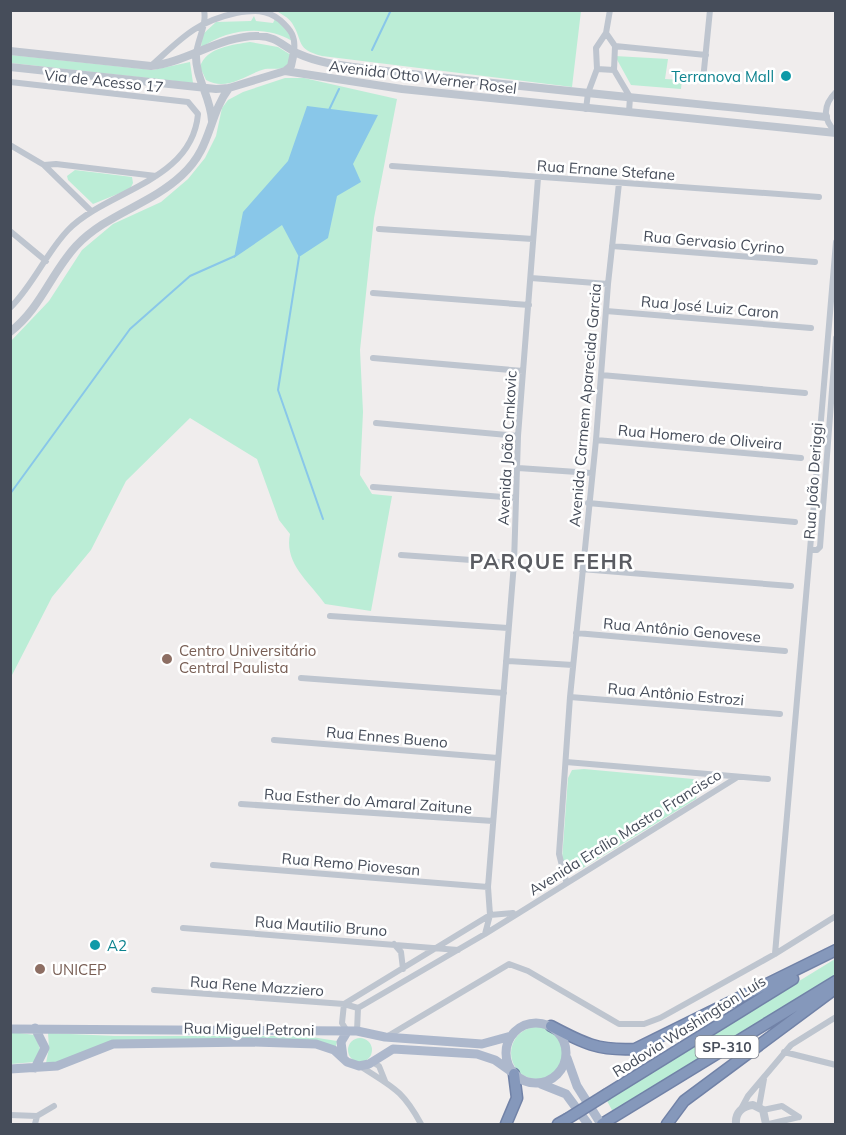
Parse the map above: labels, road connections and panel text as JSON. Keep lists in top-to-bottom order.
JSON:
{
  "streets": {
    "highway": ["Rodovia Washington Luís", "SP-310"],
    "main road": ["Rua Miguel Petroni"],
    "street": [
      "Avenida Otto Werner Rosel",
      "Via de Acesso 17",
      "Rua Ernane Stefane",
      "Rua Gervasio Cyrino",
      "Rua José Luiz Caron",
      "Avenida Carmem Aparecida Garcia",
      "Rua Homero de Oliveira",
      "Avenida João Crnkovic",
      "Rua João Deriggi",
      "Rua Antônio Genovese",
      "Rua Antônio Estrozi",
      "Rua Ennes Bueno",
      "Rua Esther do Amaral Zaitune",
      "Avenida Ercílio Mastro Francisco",
      "Rua Remo Piovesan",
      "Rua Mautilio Bruno",
      "Rua Rene Mazziero"
    ]
  },
  "crossings": [
    ["Rua Ernane Stefane", "Avenida Carmem Aparecida Garcia"],
    ["Rua Ernane Stefane", "Avenida João Crnkovic"],
    ["Rua Gervasio Cyrino", "Avenida Carmem Aparecida Garcia"],
    ["Rua José Luiz Caron", "Avenida Carmem Aparecida Garcia"],
    ["Avenida Carmem Aparecida Garcia", "Rua Homero de Oliveira"],
    ["Avenida Carmem Aparecida Garcia", "Rua Antônio Genovese"],
    ["Avenida Carmem Aparecida Garcia", "Rua Antônio Estrozi"],
    ["Avenida Carmem Aparecida Garcia", "Avenida Ercílio Mastro Francisco"],
    ["Avenida João Crnkovic", "Rua Ennes Bueno"],
    ["Avenida João Crnkovic", "Rua Esther do Amaral Zaitune"],
    ["Avenida João Crnkovic", "Avenida Ercílio Mastro Francisco"],
    ["Avenida João Crnkovic", "Rua Remo Piovesan"],
    ["Avenida Ercílio Mastro Francisco", "Rua Mautilio Bruno"],
    ["Avenida Ercílio Mastro Francisco", "Rua Rene Mazziero"]
  ],
  "districts": ["PARQUE FEHR"],
  "places": [
    "Terranova Mall",
    "Centro Universitário Central Paulista",
    "A2",
    "UNICEP"
  ]
}
